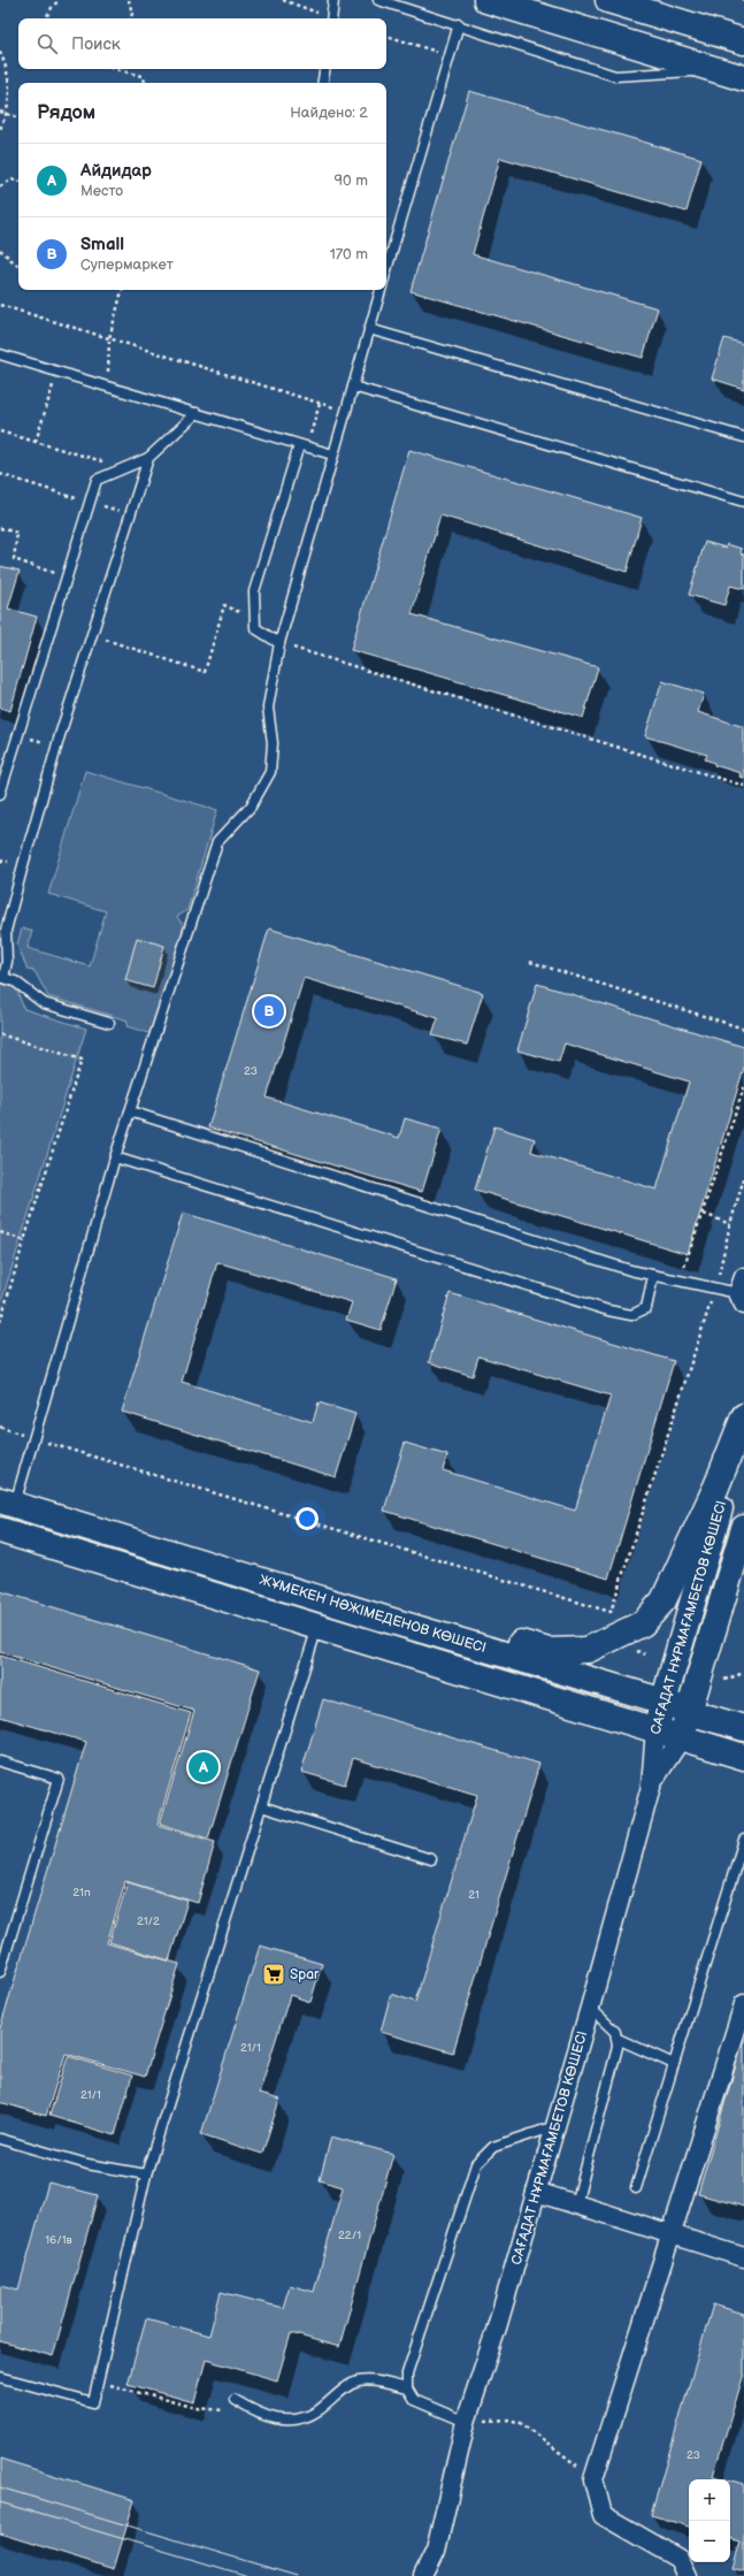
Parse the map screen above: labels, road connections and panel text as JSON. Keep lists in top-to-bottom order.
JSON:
{
  "streets": {
    "main road": ["ЖҰМЕКЕН НӘЖІМЕДЕНОВ КӨШЕСІ", "САҒАДАТ НҰРМАҒАМБЕТОВ КӨШЕСІ"]
  },
  "crossings": [
    ["ЖҰМЕКЕН НӘЖІМЕДЕНОВ КӨШЕСІ", "САҒАДАТ НҰРМАҒАМБЕТОВ КӨШЕСІ"]
  ],
  "places": {
    "supermarket": ["Spar"]
  },
  "house_numbers": [
    "23",
    "21п",
    "21",
    "21/2",
    "21/1",
    "21/1",
    "22/1",
    "16/1в",
    "23"
  ],
  "page": {
    "search": "Поиск",
    "heading": ["Рядом", "Найдено: 2"],
    "list": [
      {
        "mark": "A",
        "name": "Айдидар",
        "note": "Место",
        "value": "90 m"
      },
      {
        "mark": "B",
        "name": "Small",
        "note": "Супермаркет",
        "value": "170 m"
      }
    ],
    "pins": ["B", "A"],
    "map_buttons": ["+", "−"]
  }
}
